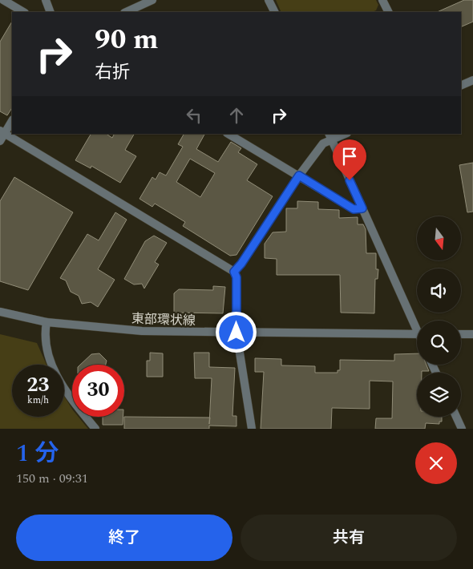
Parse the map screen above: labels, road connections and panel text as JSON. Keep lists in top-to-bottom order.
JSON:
{
  "streets": {
    "street": ["東部環状線"]
  },
  "north": "bottom",
  "page": {
    "turn": ["90 m", "右折"],
    "speed": "23 km/h",
    "limit": "30",
    "heading": ["1 分", "150 m · 09:31"],
    "buttons": ["終了", "共有"]
  }
}
